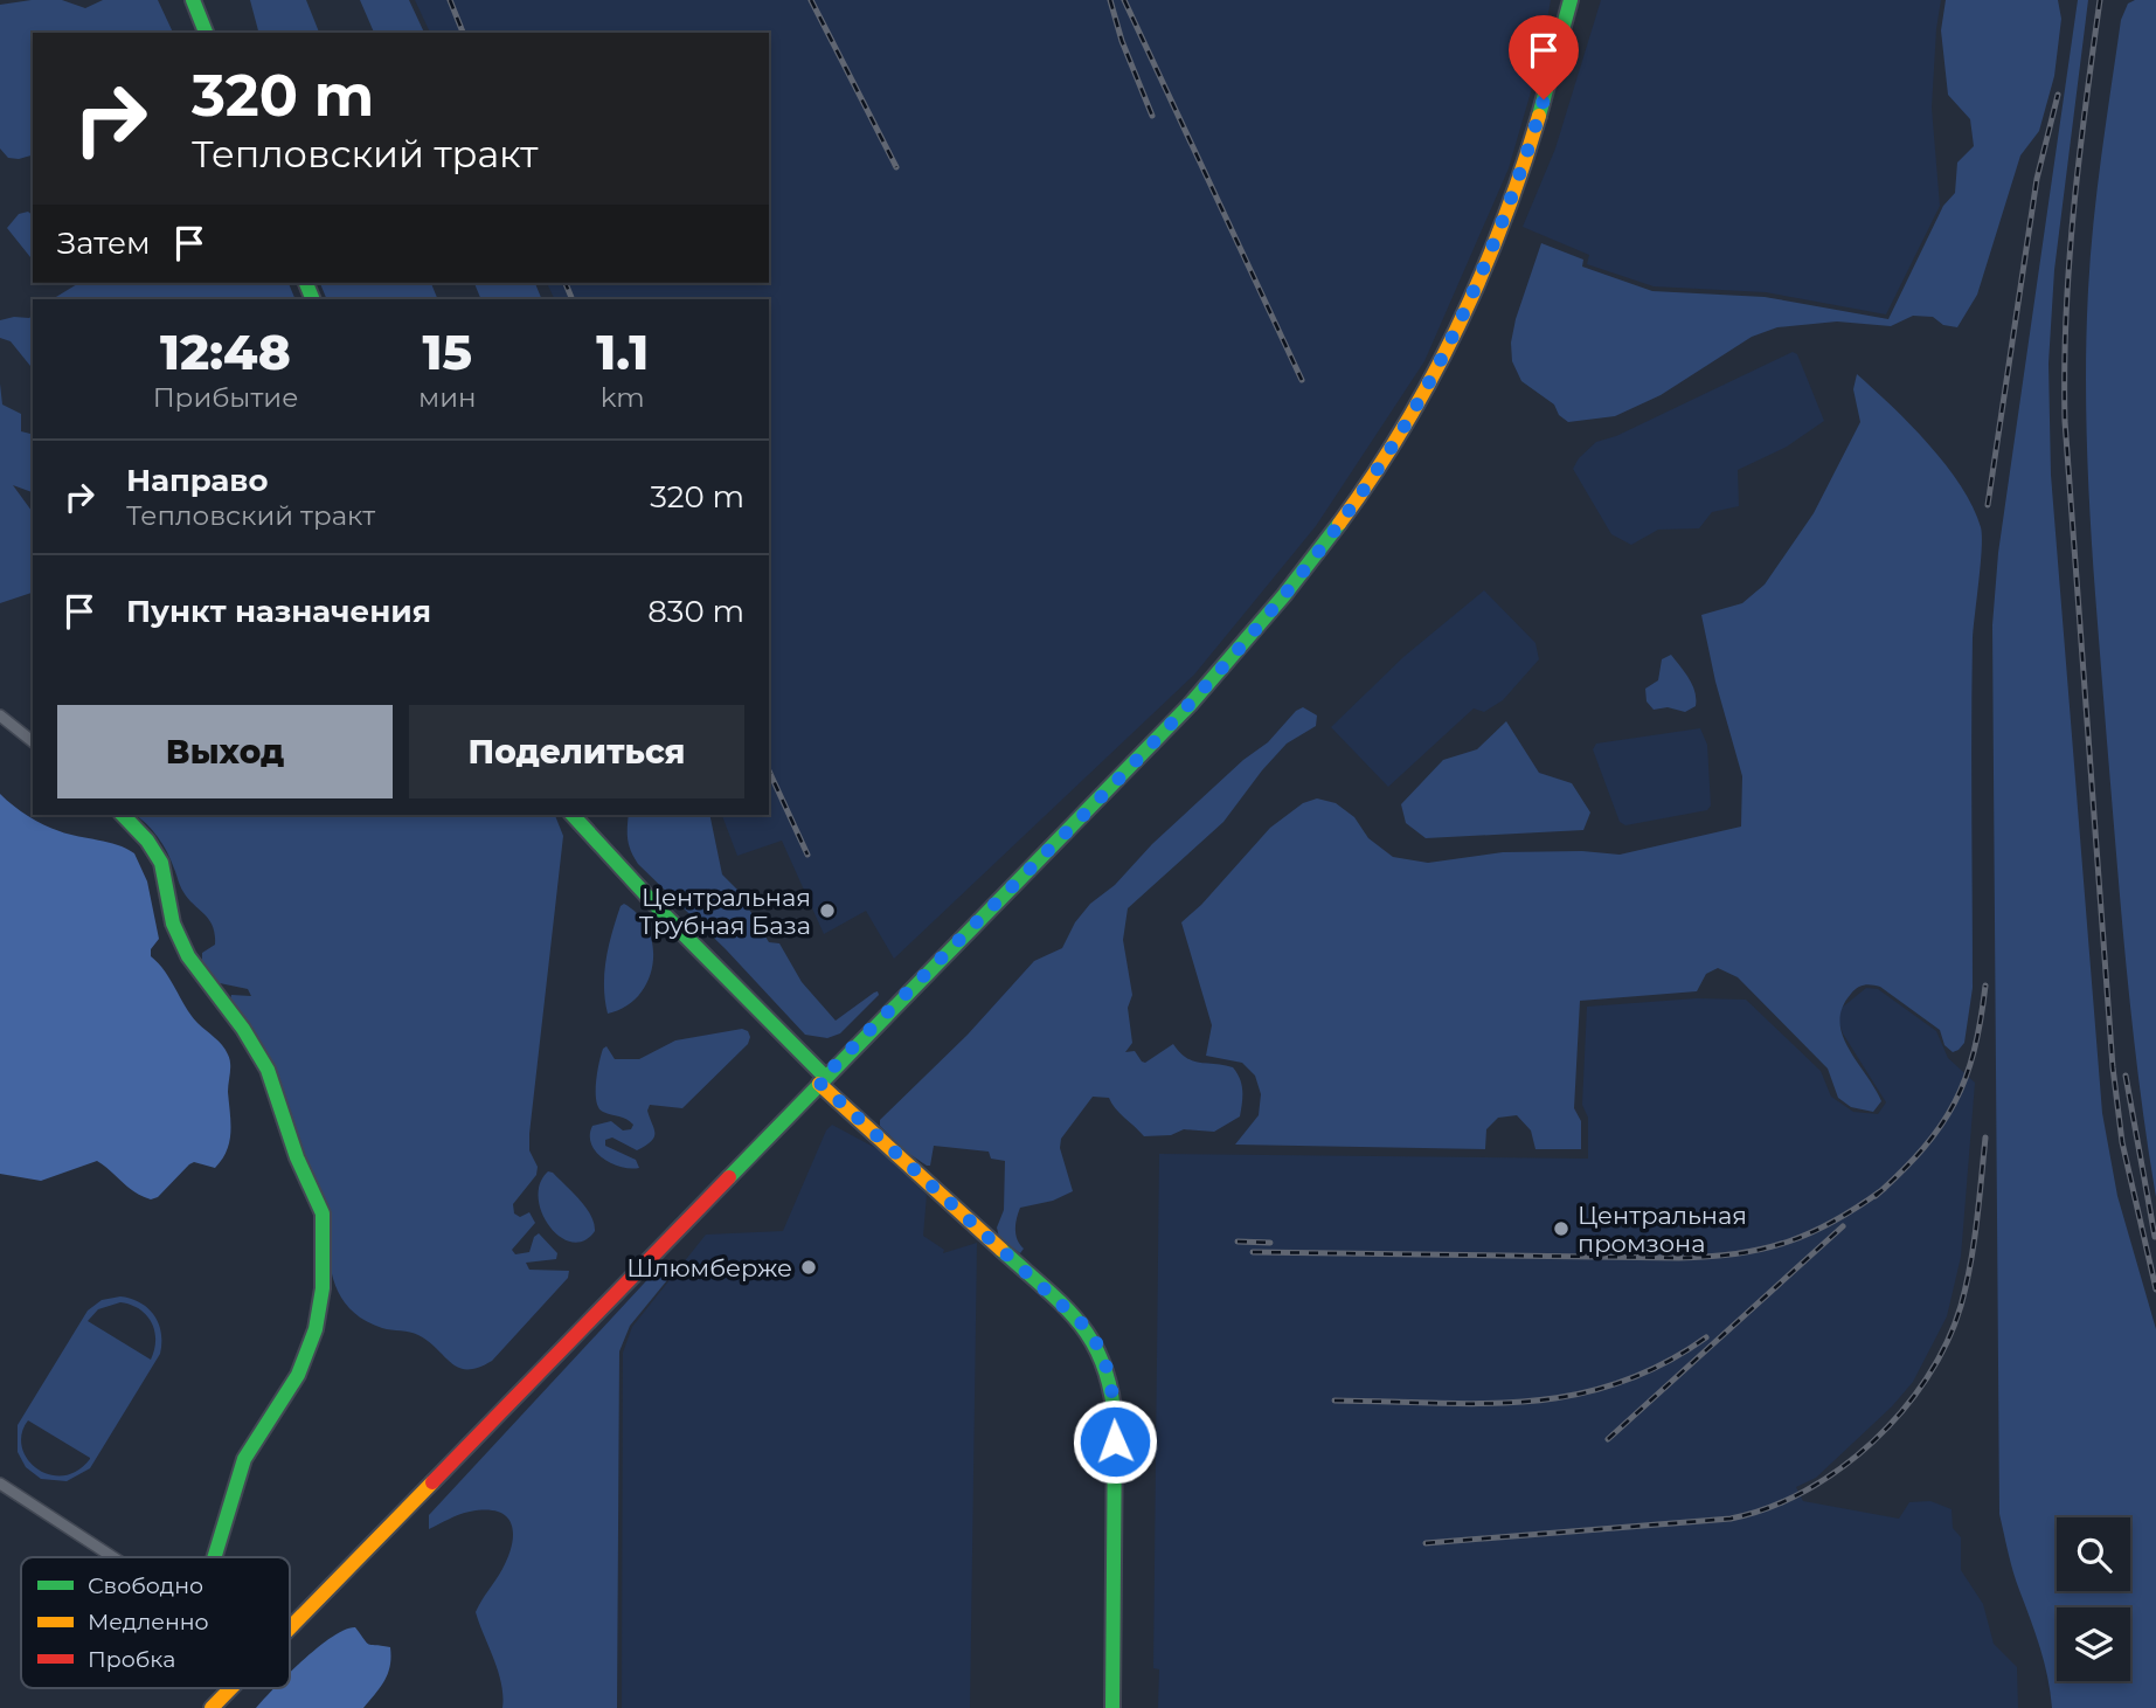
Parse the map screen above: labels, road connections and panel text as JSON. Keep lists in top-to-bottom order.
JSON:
{
  "places": ["Центральная Трубная База", "Центральная промзона", "Шлюмберже"],
  "legend": ["Свободно", "Медленно", "Пробка"],
  "page": {
    "turn": ["320 m", "Тепловский тракт"],
    "then": "Затем",
    "eta": [
      "12:48",
      "Прибытие",
      "15",
      "мин",
      "1.1",
      "km"
    ],
    "list": [
      {
        "name": "Направо",
        "note": "Тепловский тракт",
        "value": "320 m"
      },
      {
        "name": "Пункт назначения",
        "value": "830 m"
      }
    ],
    "buttons": ["Выход", "Поделиться"]
  }
}
